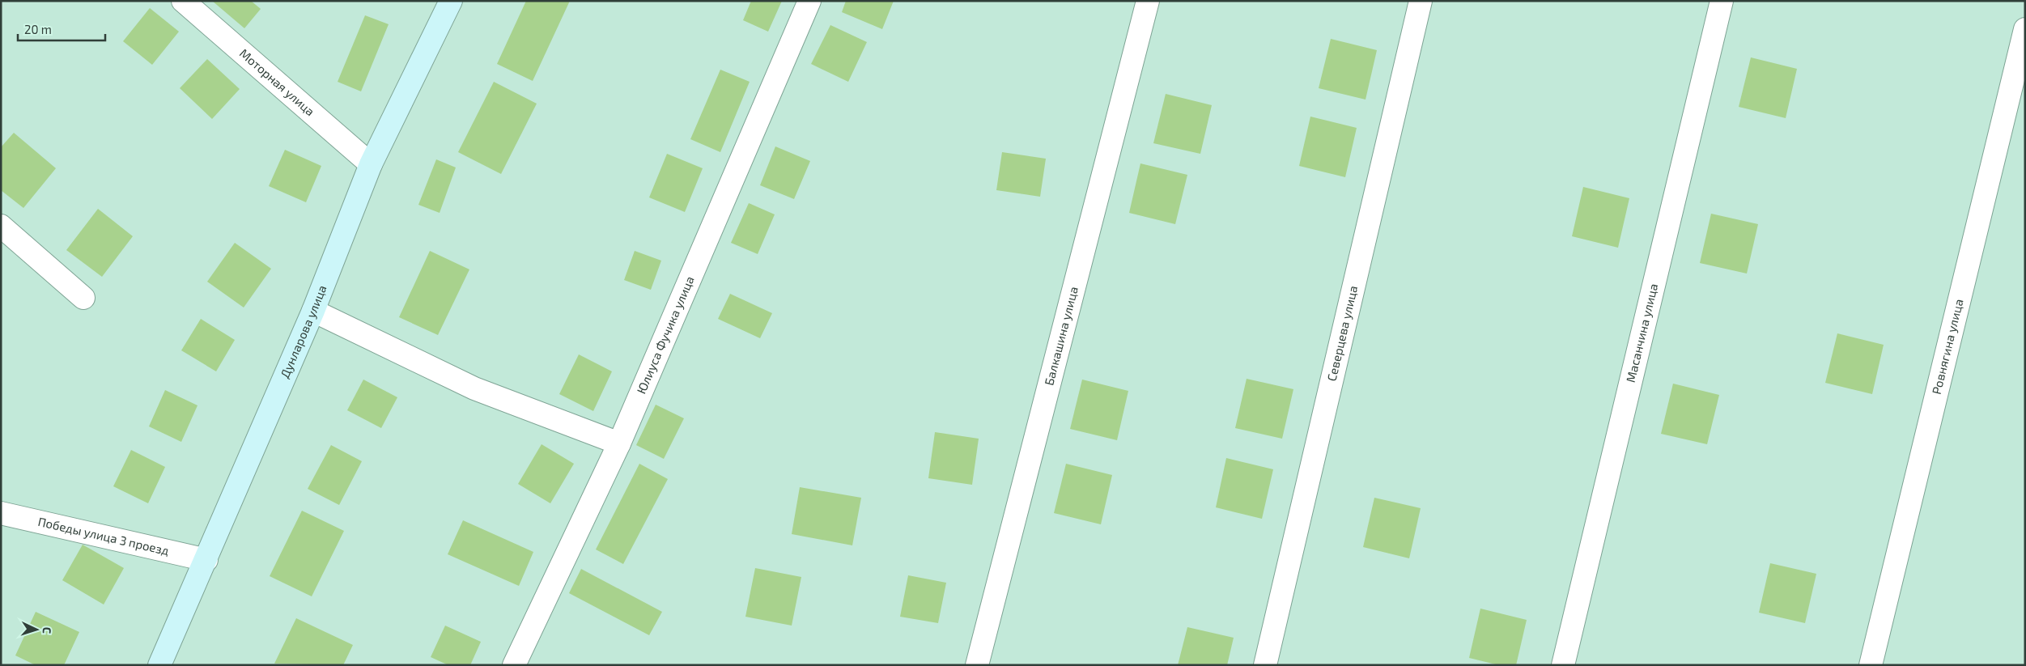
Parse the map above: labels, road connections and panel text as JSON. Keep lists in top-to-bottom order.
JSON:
{
  "streets": {
    "main road": ["Дунларова улица"],
    "street": [
      "Моторная улица",
      "Северцева улица",
      "Масанчина улица",
      "Юлиуса Фучика улица",
      "Балкашина улица",
      "Ровнягина улица",
      "Победы улица 3 проезд"
    ]
  },
  "crossings": [
    ["Моторная улица", "Дунларова улица"],
    ["Дунларова улица", "Победы улица 3 проезд"]
  ],
  "scale_bar": "20 m",
  "north": "right"
}
